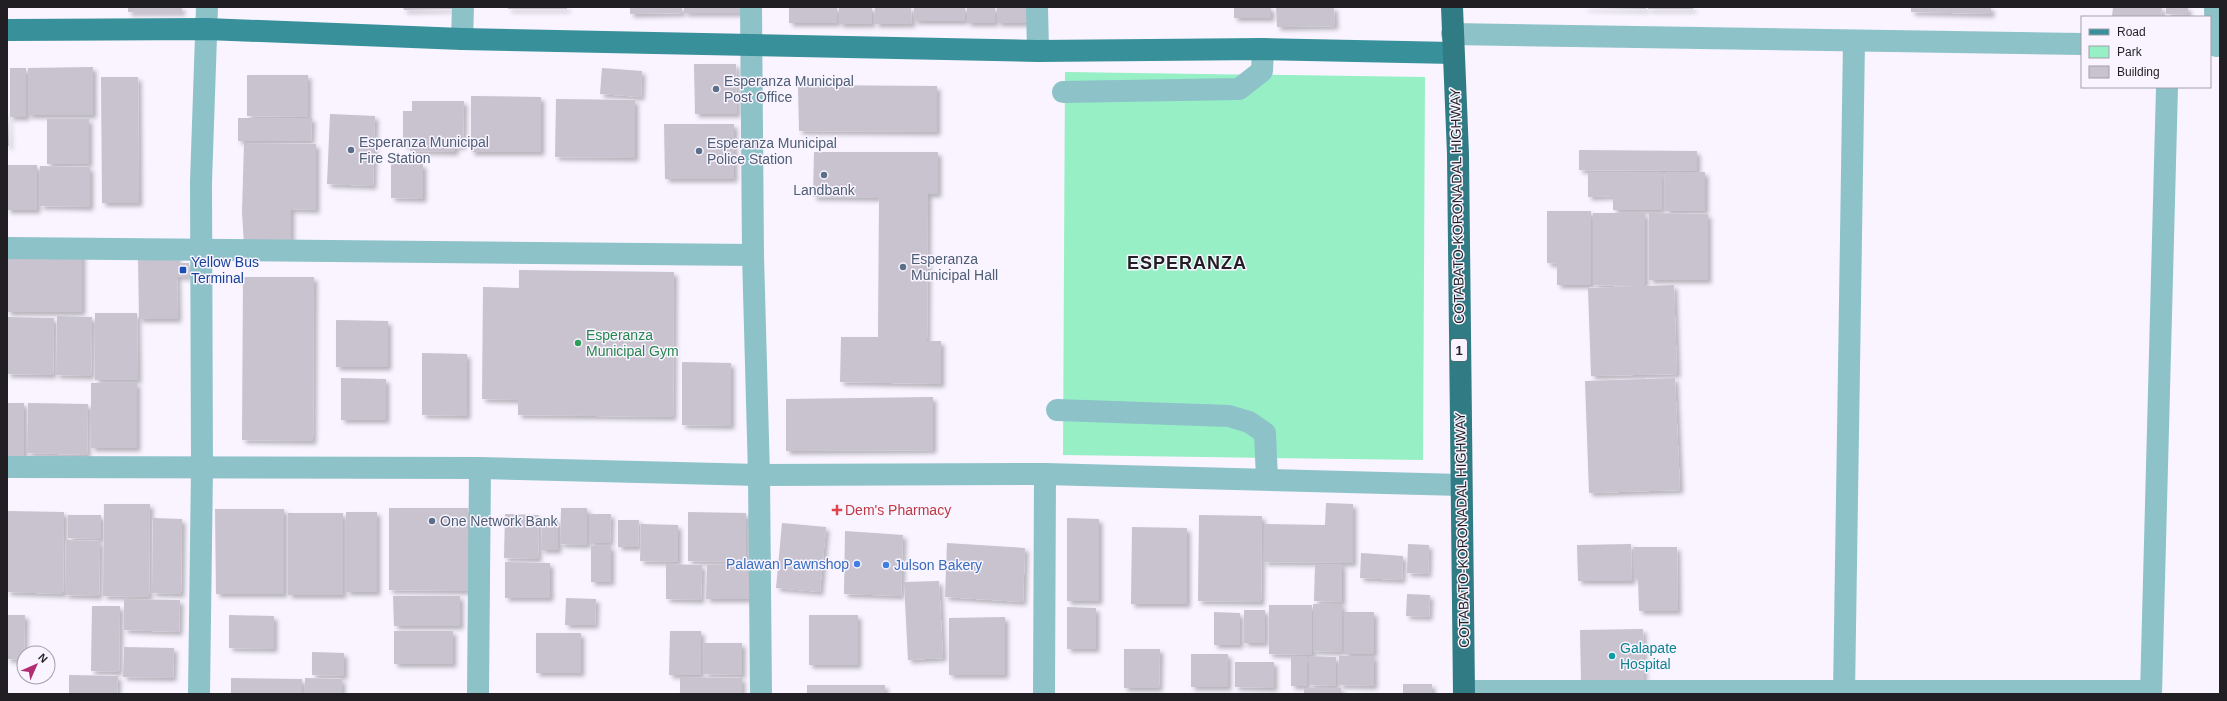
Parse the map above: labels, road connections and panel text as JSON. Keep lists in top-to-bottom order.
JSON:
{
  "streets": {
    "highway": ["COTABATO-KORONADAL HIGHWAY", "1"]
  },
  "districts": ["ESPERANZA"],
  "places": {
    "other": [
      "Esperanza Municipal Post Office",
      "Esperanza Municipal Fire Station",
      "Esperanza Municipal Police Station",
      "Landbank",
      "Esperanza Municipal Hall",
      "Esperanza Municipal Gym",
      "One Network Bank",
      "Palawan Pawnshop",
      "Julson Bakery",
      "Galapate Hospital"
    ],
    "transit": ["Yellow Bus Terminal"],
    "health": ["Dem's Pharmacy"]
  },
  "legend": ["Road", "Park", "Building"],
  "north": "top right"
}
